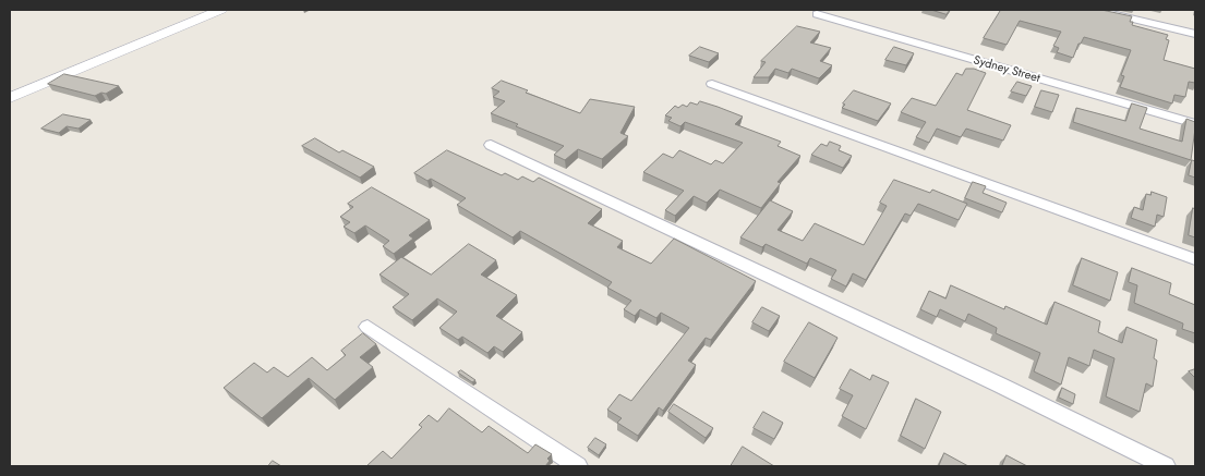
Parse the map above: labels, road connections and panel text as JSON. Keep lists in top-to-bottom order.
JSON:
{
  "streets": {
    "street": ["Sydney Street"]
  }
}
